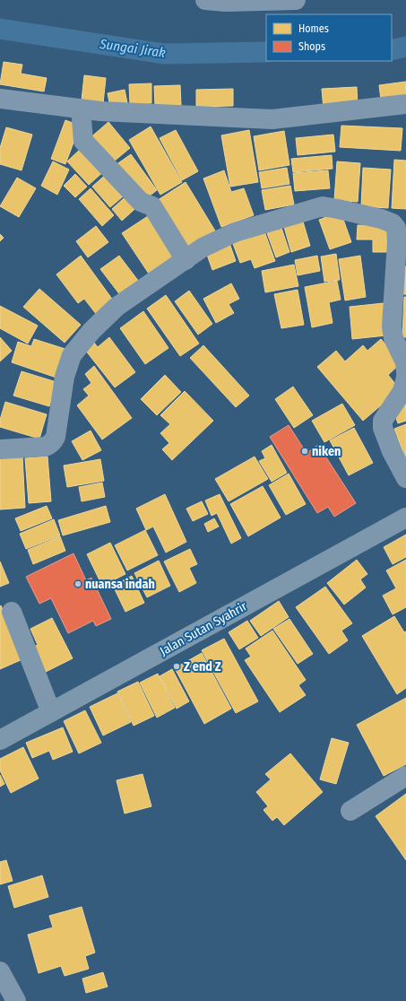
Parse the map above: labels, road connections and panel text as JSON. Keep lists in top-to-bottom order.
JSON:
{
  "streets": {
    "main road": ["Jalan Sutan Syahrir"]
  },
  "water": ["Sungai Jirak"],
  "places": ["niken", "nuansa indah", "Z end Z"],
  "legend": ["Homes", "Shops"]
}
